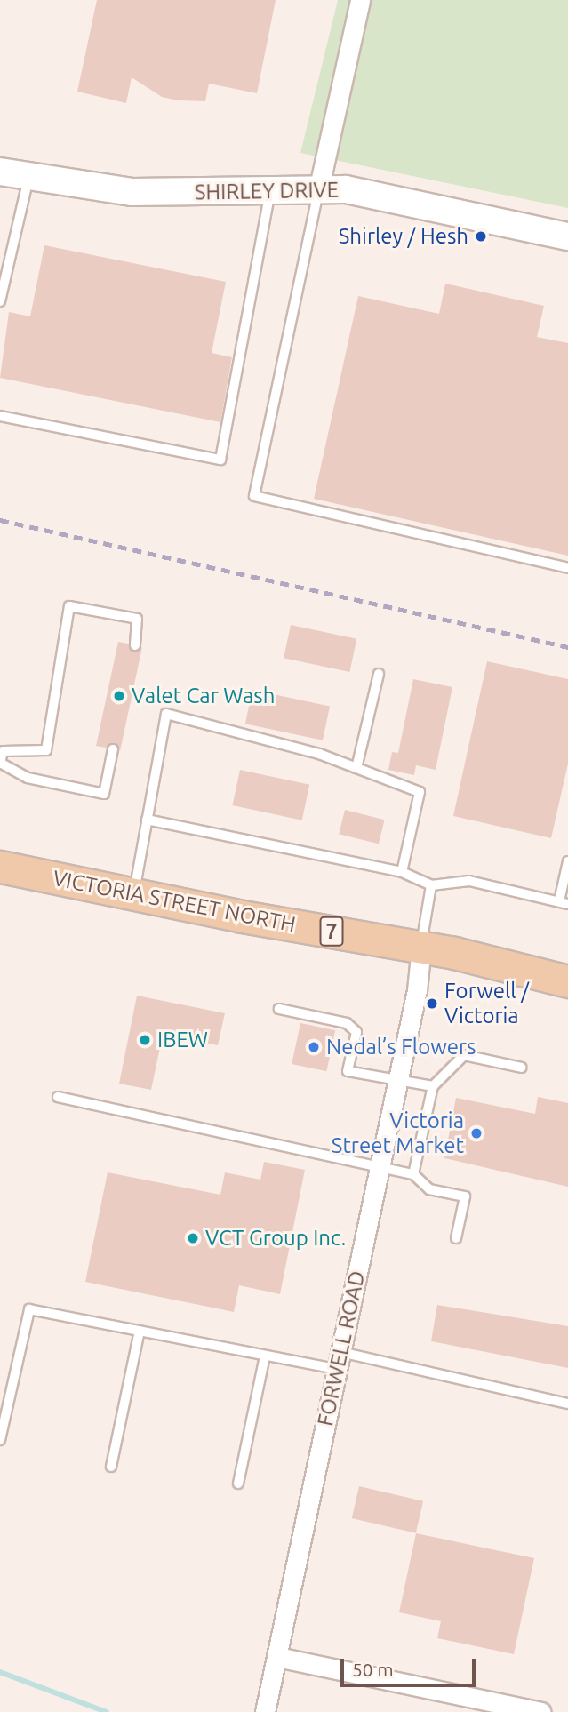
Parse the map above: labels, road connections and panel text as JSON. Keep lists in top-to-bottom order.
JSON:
{
  "streets": {
    "main road": ["VICTORIA STREET NORTH", "7"],
    "street": ["SHIRLEY DRIVE", "FORWELL ROAD"]
  },
  "crossings": [
    ["VICTORIA STREET NORTH", "FORWELL ROAD"]
  ],
  "places": [
    "Shirley / Hesh",
    "Valet Car Wash",
    "Forwell / Victoria",
    "IBEW",
    "Nedal’s Flowers",
    "Victoria Street Market",
    "VCT Group Inc."
  ],
  "scale_bar": "50 m"
}
